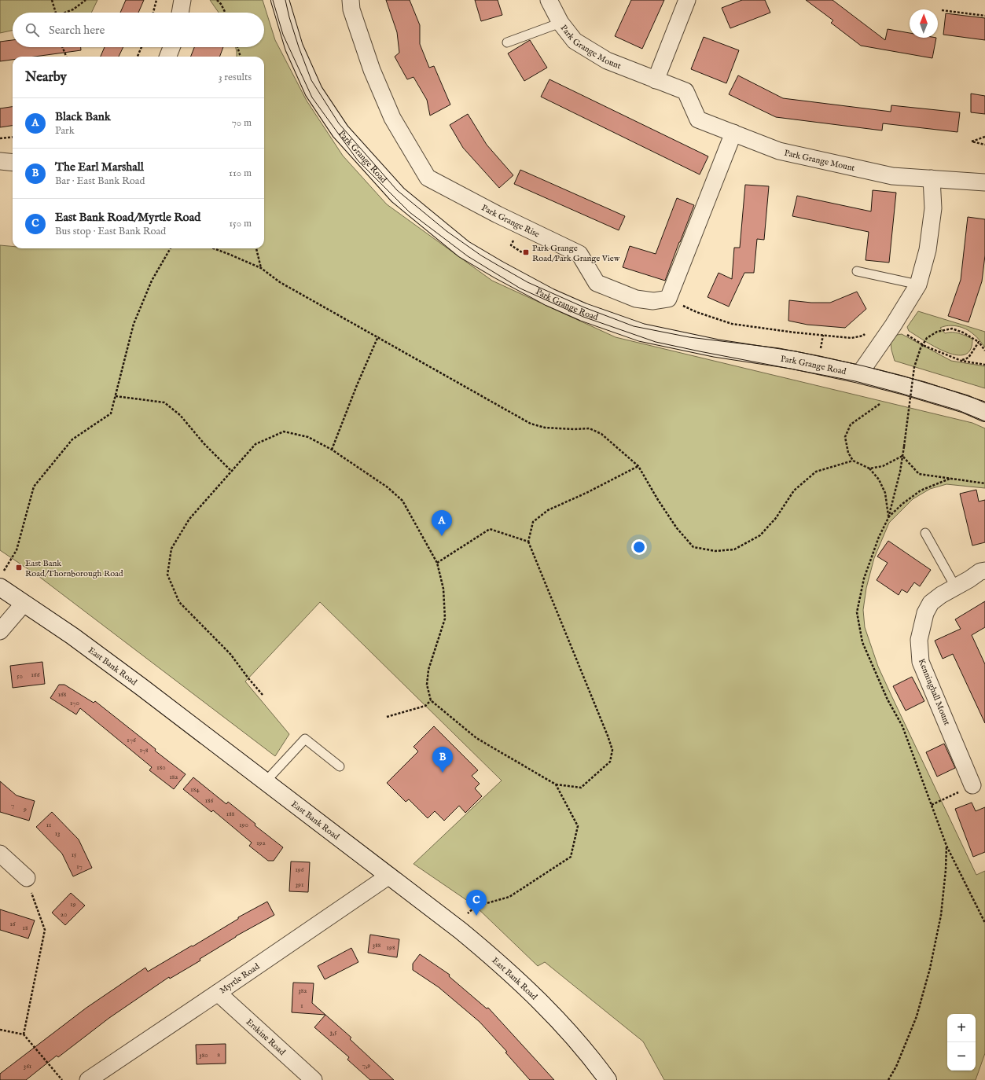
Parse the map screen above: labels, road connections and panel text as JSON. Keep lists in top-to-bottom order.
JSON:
{
  "streets": {
    "street": [
      "Park Grange Mount",
      "Park Grange Road",
      "Park Grange Rise",
      "East Bank Road",
      "Kenninghall Mount",
      "Myrtle Road",
      "Erskine Road"
    ]
  },
  "crossings": [
    ["Park Grange Mount", "Park Grange Rise"],
    ["East Bank Road", "Myrtle Road"],
    ["Myrtle Road", "Erskine Road"]
  ],
  "places": {
    "transit": ["Park Grange Road/Park Grange View", "East Bank Road/Thornborough Road"]
  },
  "house_numbers": [
    "166",
    "50",
    "168",
    "170",
    "176",
    "178",
    "180",
    "182",
    "184",
    "186",
    "7",
    "9",
    "188",
    "11",
    "190",
    "13",
    "192",
    "15",
    "17",
    "196",
    "391",
    "19",
    "20",
    "16",
    "18",
    "388",
    "198",
    "382",
    "1",
    "3,5",
    "2",
    "380",
    "7,9",
    "361"
  ],
  "north": "top",
  "page": {
    "search": "Search here",
    "heading": ["Nearby", "3 results"],
    "list": [
      {
        "mark": "A",
        "name": "Black Bank",
        "note": "Park",
        "value": "70 m"
      },
      {
        "mark": "B",
        "name": "The Earl Marshall",
        "note": "Bar · East Bank Road",
        "value": "110 m"
      },
      {
        "mark": "C",
        "name": "East Bank Road/Myrtle Road",
        "note": "Bus stop · East Bank Road",
        "value": "150 m"
      }
    ],
    "pins": ["A", "B", "C"],
    "map_buttons": ["+", "−"]
  }
}
